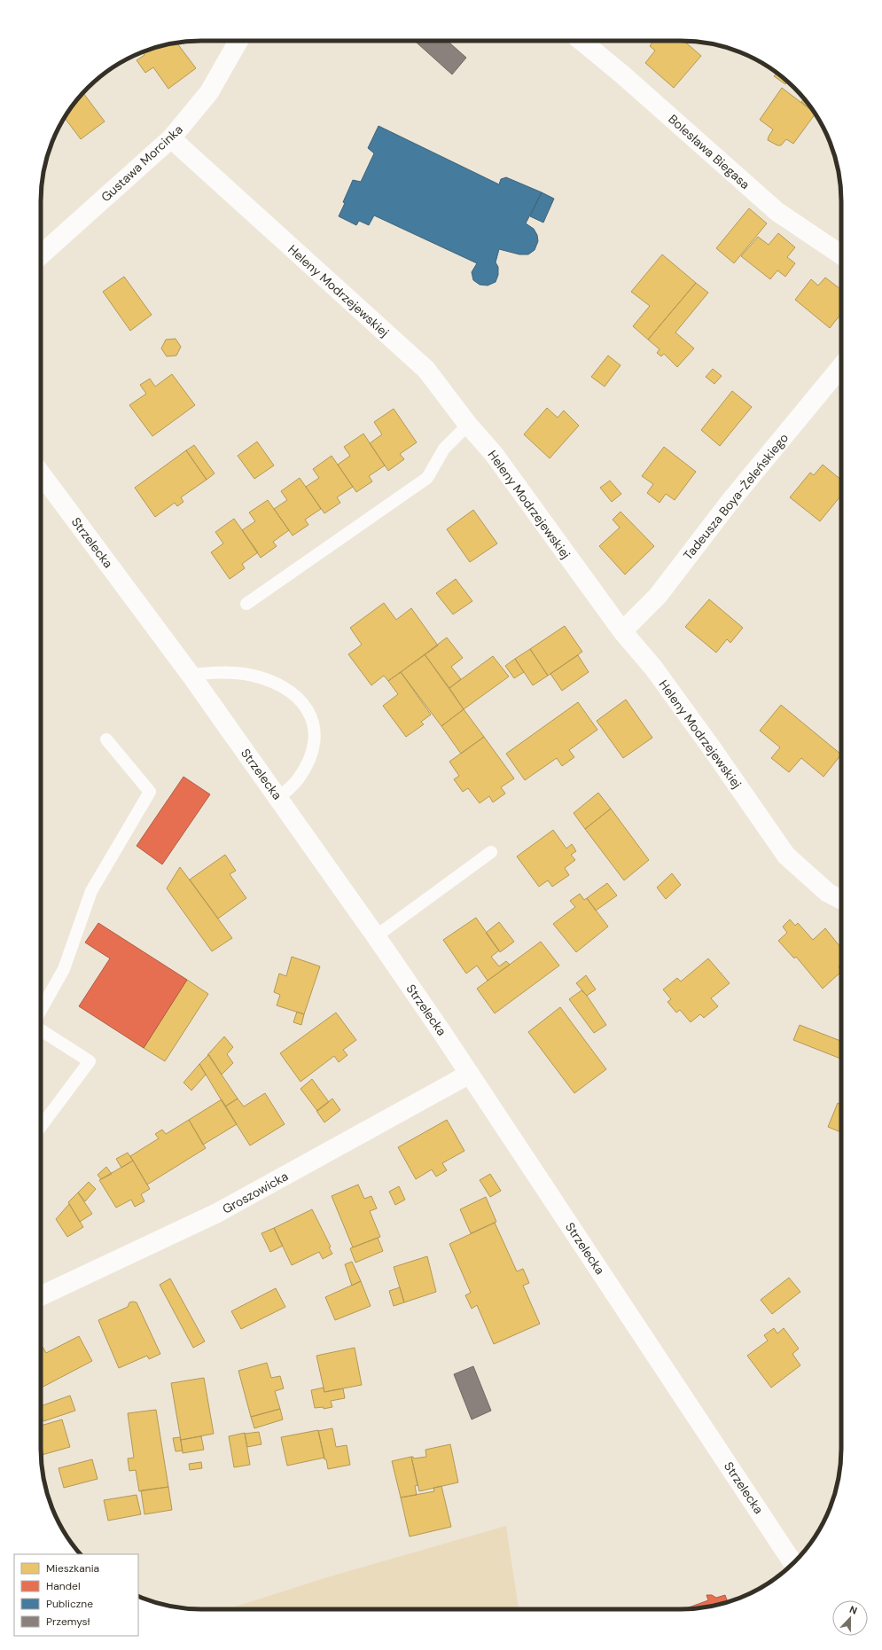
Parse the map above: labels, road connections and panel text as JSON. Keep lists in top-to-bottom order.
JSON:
{
  "streets": {
    "street": [
      "Bolesława Biegasa",
      "Gustawa Morcinka",
      "Heleny Modrzejewskiej",
      "Tadeusza Boya-Żeleńskiego",
      "Strzelecka",
      "Groszowicka"
    ]
  },
  "crossings": [
    ["Gustawa Morcinka", "Heleny Modrzejewskiej"],
    ["Heleny Modrzejewskiej", "Tadeusza Boya-Żeleńskiego"],
    ["Strzelecka", "Groszowicka"]
  ],
  "legend": [
    "Mieszkania",
    "Handel",
    "Publiczne",
    "Przemysł"
  ],
  "north": "top"
}
